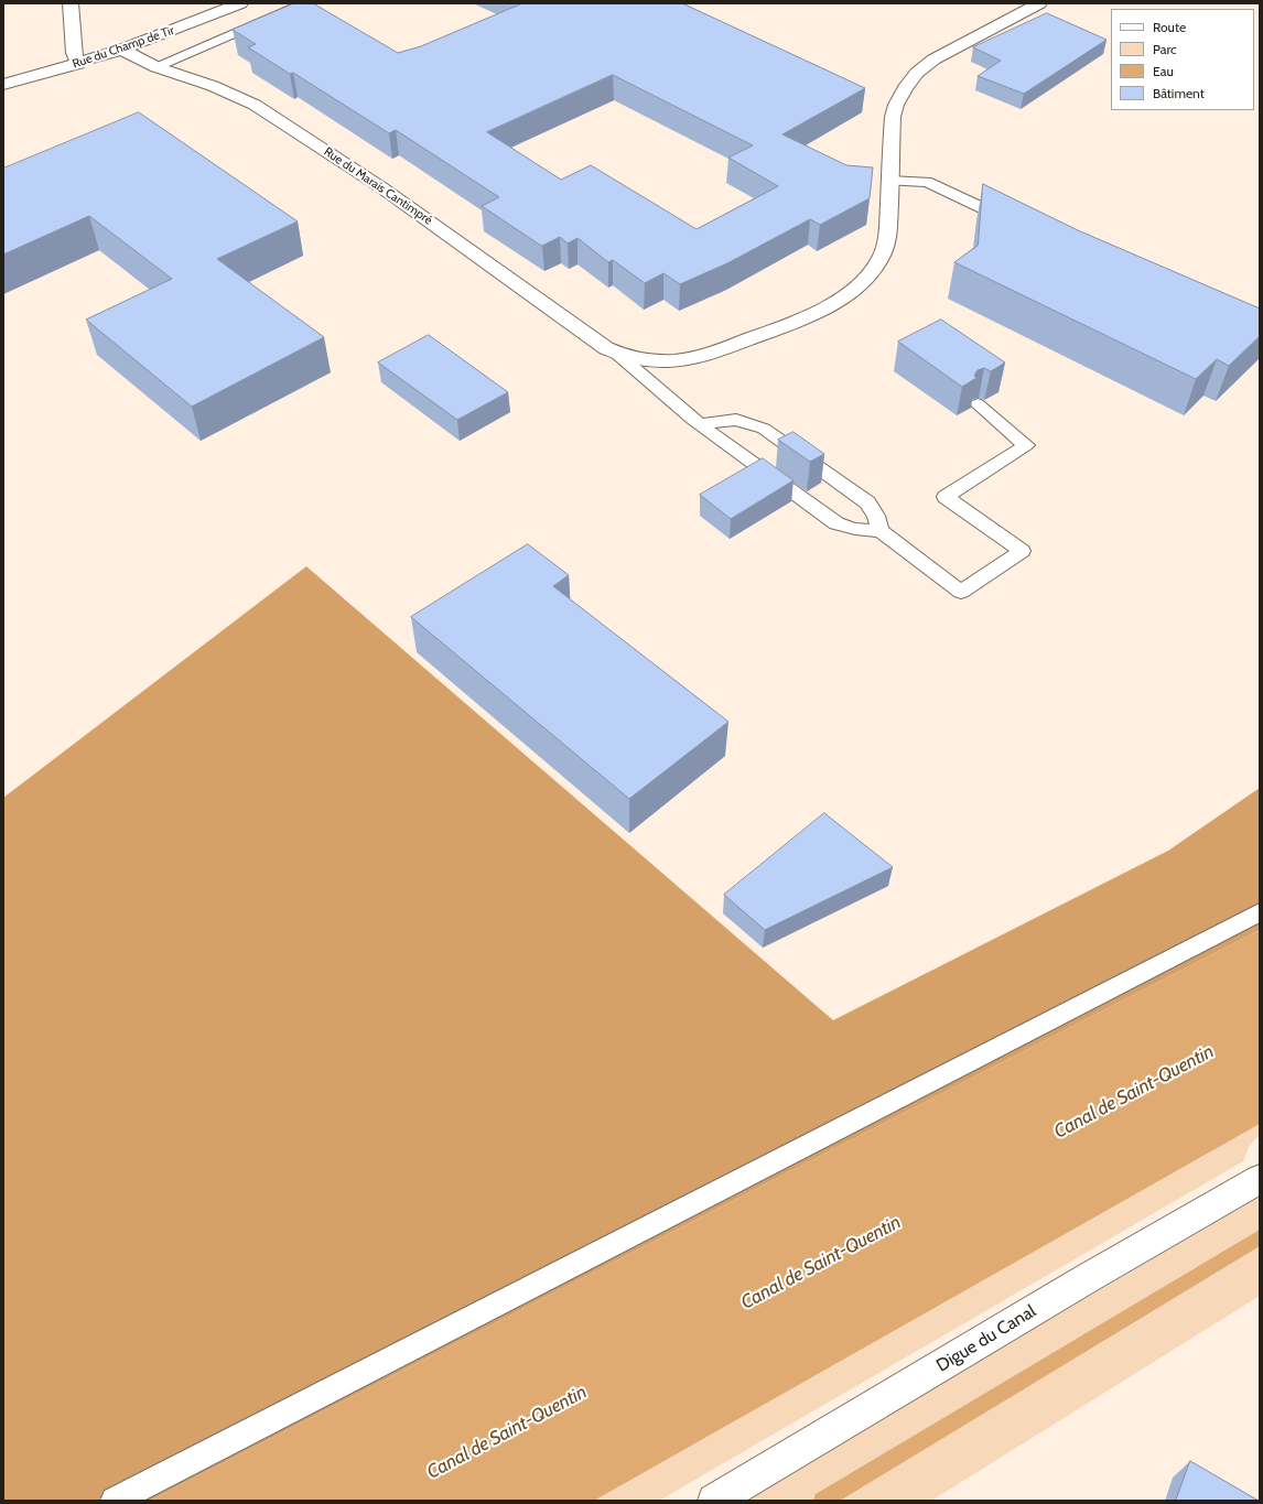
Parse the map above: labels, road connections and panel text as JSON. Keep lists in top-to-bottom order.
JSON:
{
  "streets": {
    "street": ["Rue du Champ de Tir", "Rue du Marais Cantimpré", "Digue du Canal"]
  },
  "crossings": [
    ["Rue du Champ de Tir", "Rue du Marais Cantimpré"]
  ],
  "water": ["Canal de Saint-Quentin"],
  "legend": [
    "Route",
    "Parc",
    "Eau",
    "Bâtiment"
  ]
}
